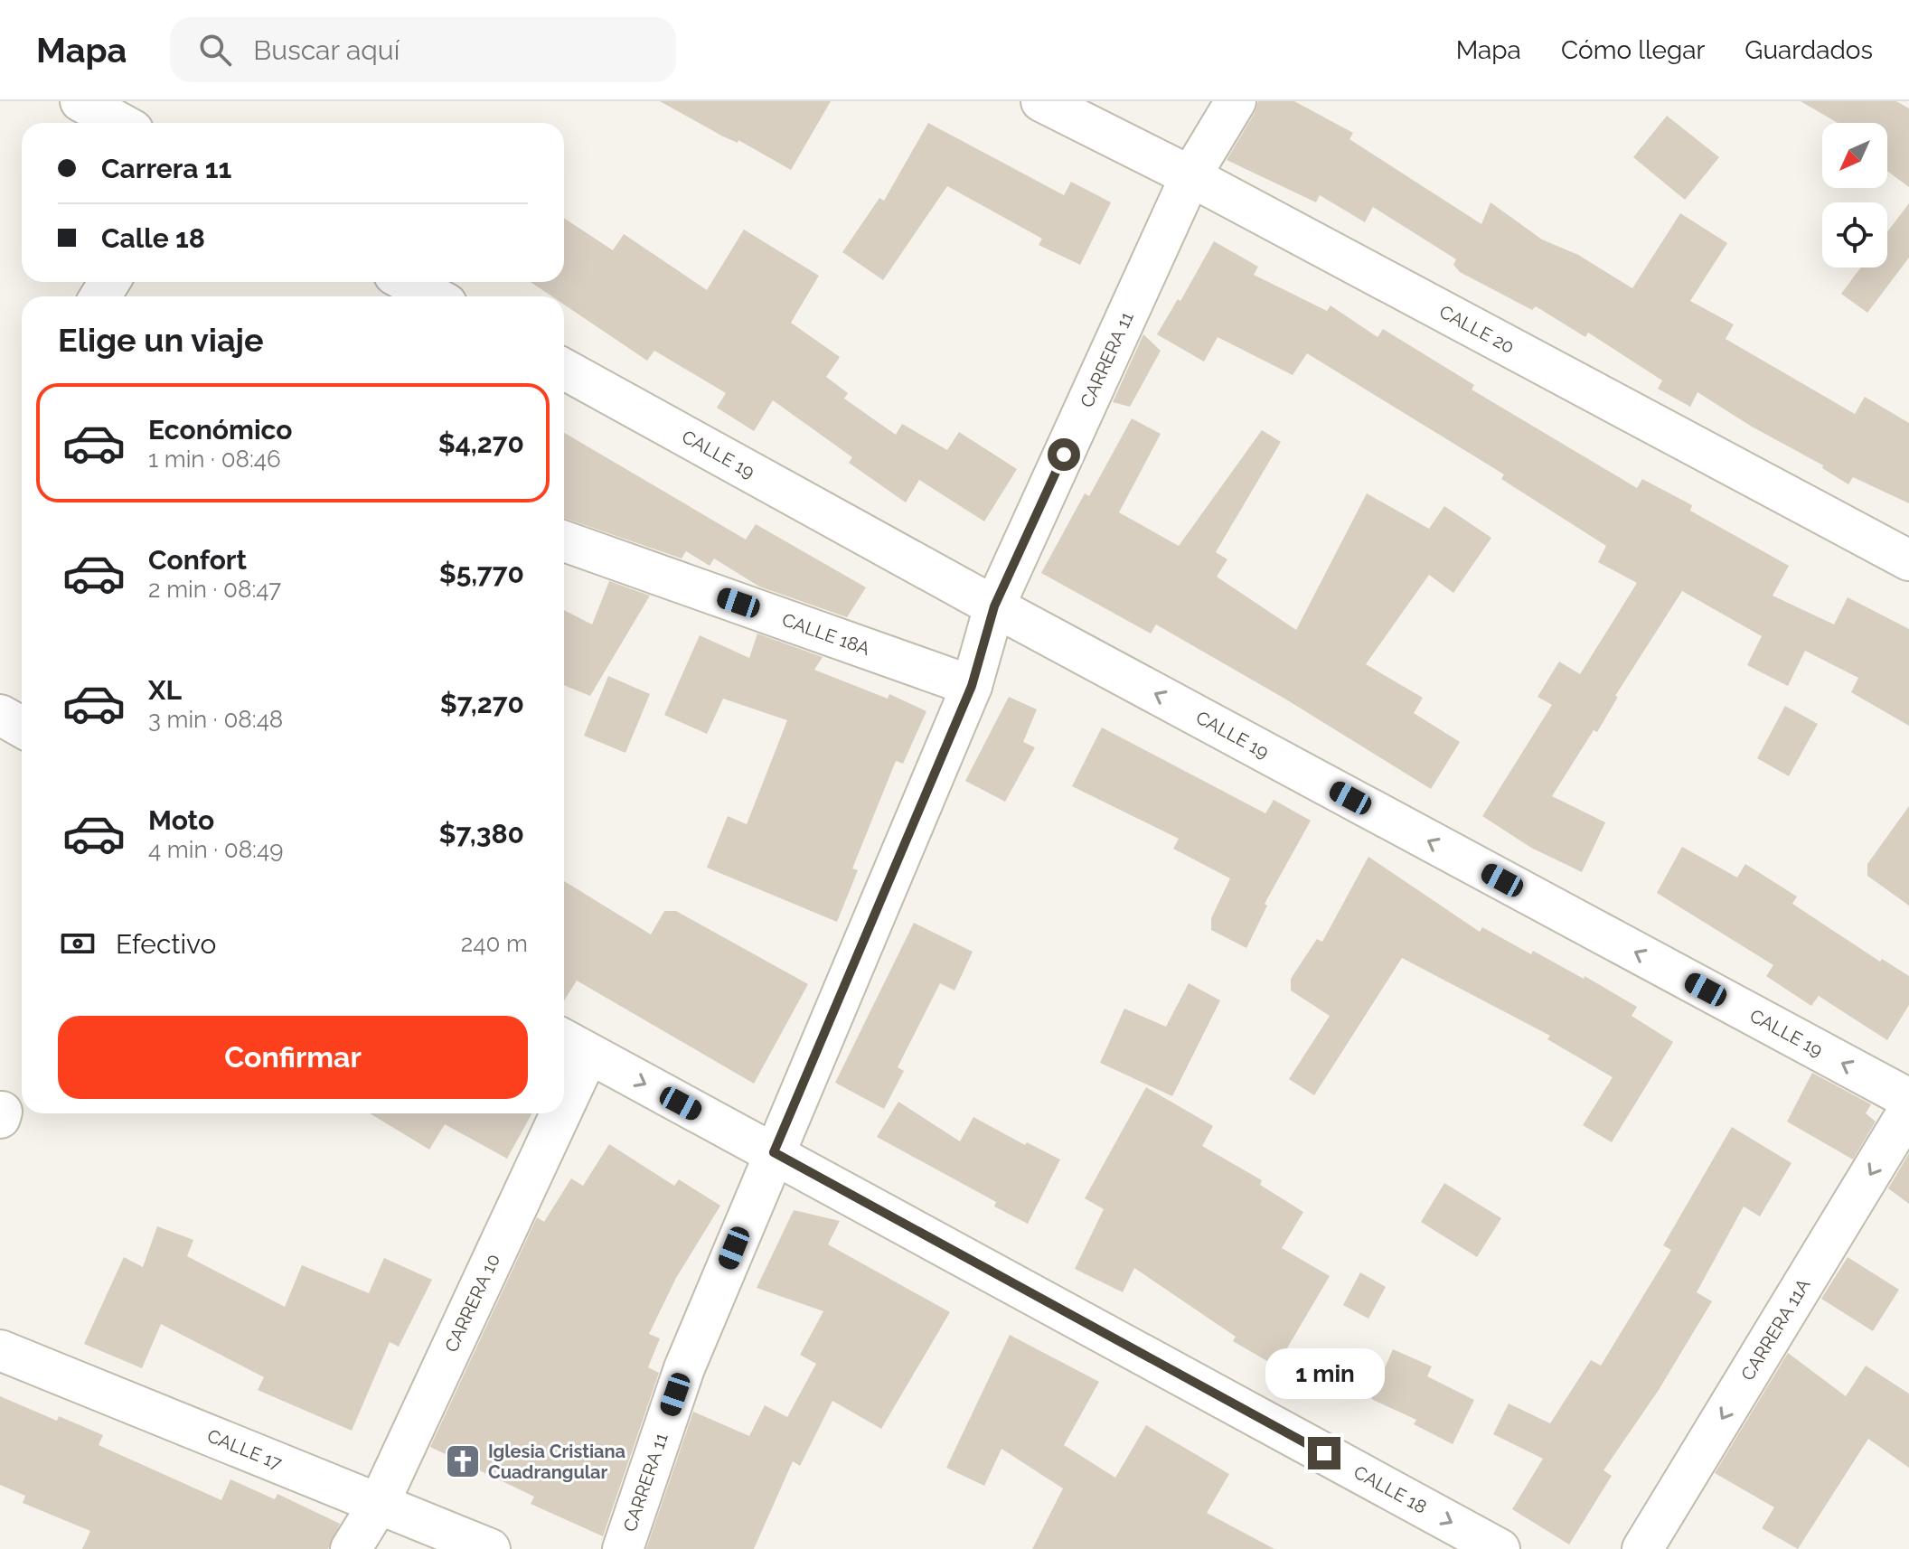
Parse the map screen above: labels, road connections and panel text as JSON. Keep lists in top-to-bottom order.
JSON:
{
  "streets": {
    "street": [
      "CALLE 20",
      "CARRERA 11",
      "CALLE 19",
      "CALLE 18A",
      "CARRERA 10",
      "CARRERA 11A",
      "CALLE 17",
      "CALLE 18"
    ]
  },
  "crossings": [
    ["CALLE 20", "CARRERA 11"],
    ["CARRERA 11", "CALLE 19"],
    ["CARRERA 11", "CALLE 18A"],
    ["CARRERA 11", "CALLE 18"],
    ["CARRERA 10", "CALLE 17"],
    ["CARRERA 10", "CALLE 18"]
  ],
  "one_way": ["CALLE 19", "CARRERA 11A", "CALLE 18"],
  "places": {
    "church": ["Iglesia Cristiana Cuadrangular"]
  },
  "north": "bottom left",
  "page": {
    "header": "Mapa",
    "search": "Buscar aquí",
    "nav": ["Mapa", "Cómo llegar", "Guardados"],
    "banner": ["Carrera 11", "Calle 18"],
    "heading": "Elige un viaje",
    "list": [
      {
        "name": "Económico",
        "note": "1 min · 08:46",
        "value": "$4,270"
      },
      {
        "name": "Confort",
        "note": "2 min · 08:47",
        "value": "$5,770"
      },
      {
        "name": "XL",
        "note": "3 min · 08:48",
        "value": "$7,270"
      },
      {
        "name": "Moto",
        "note": "4 min · 08:49",
        "value": "$7,380"
      }
    ],
    "pay": ["Efectivo", "240 m"],
    "buttons": "Confirmar",
    "bubble": "1 min"
  }
}
